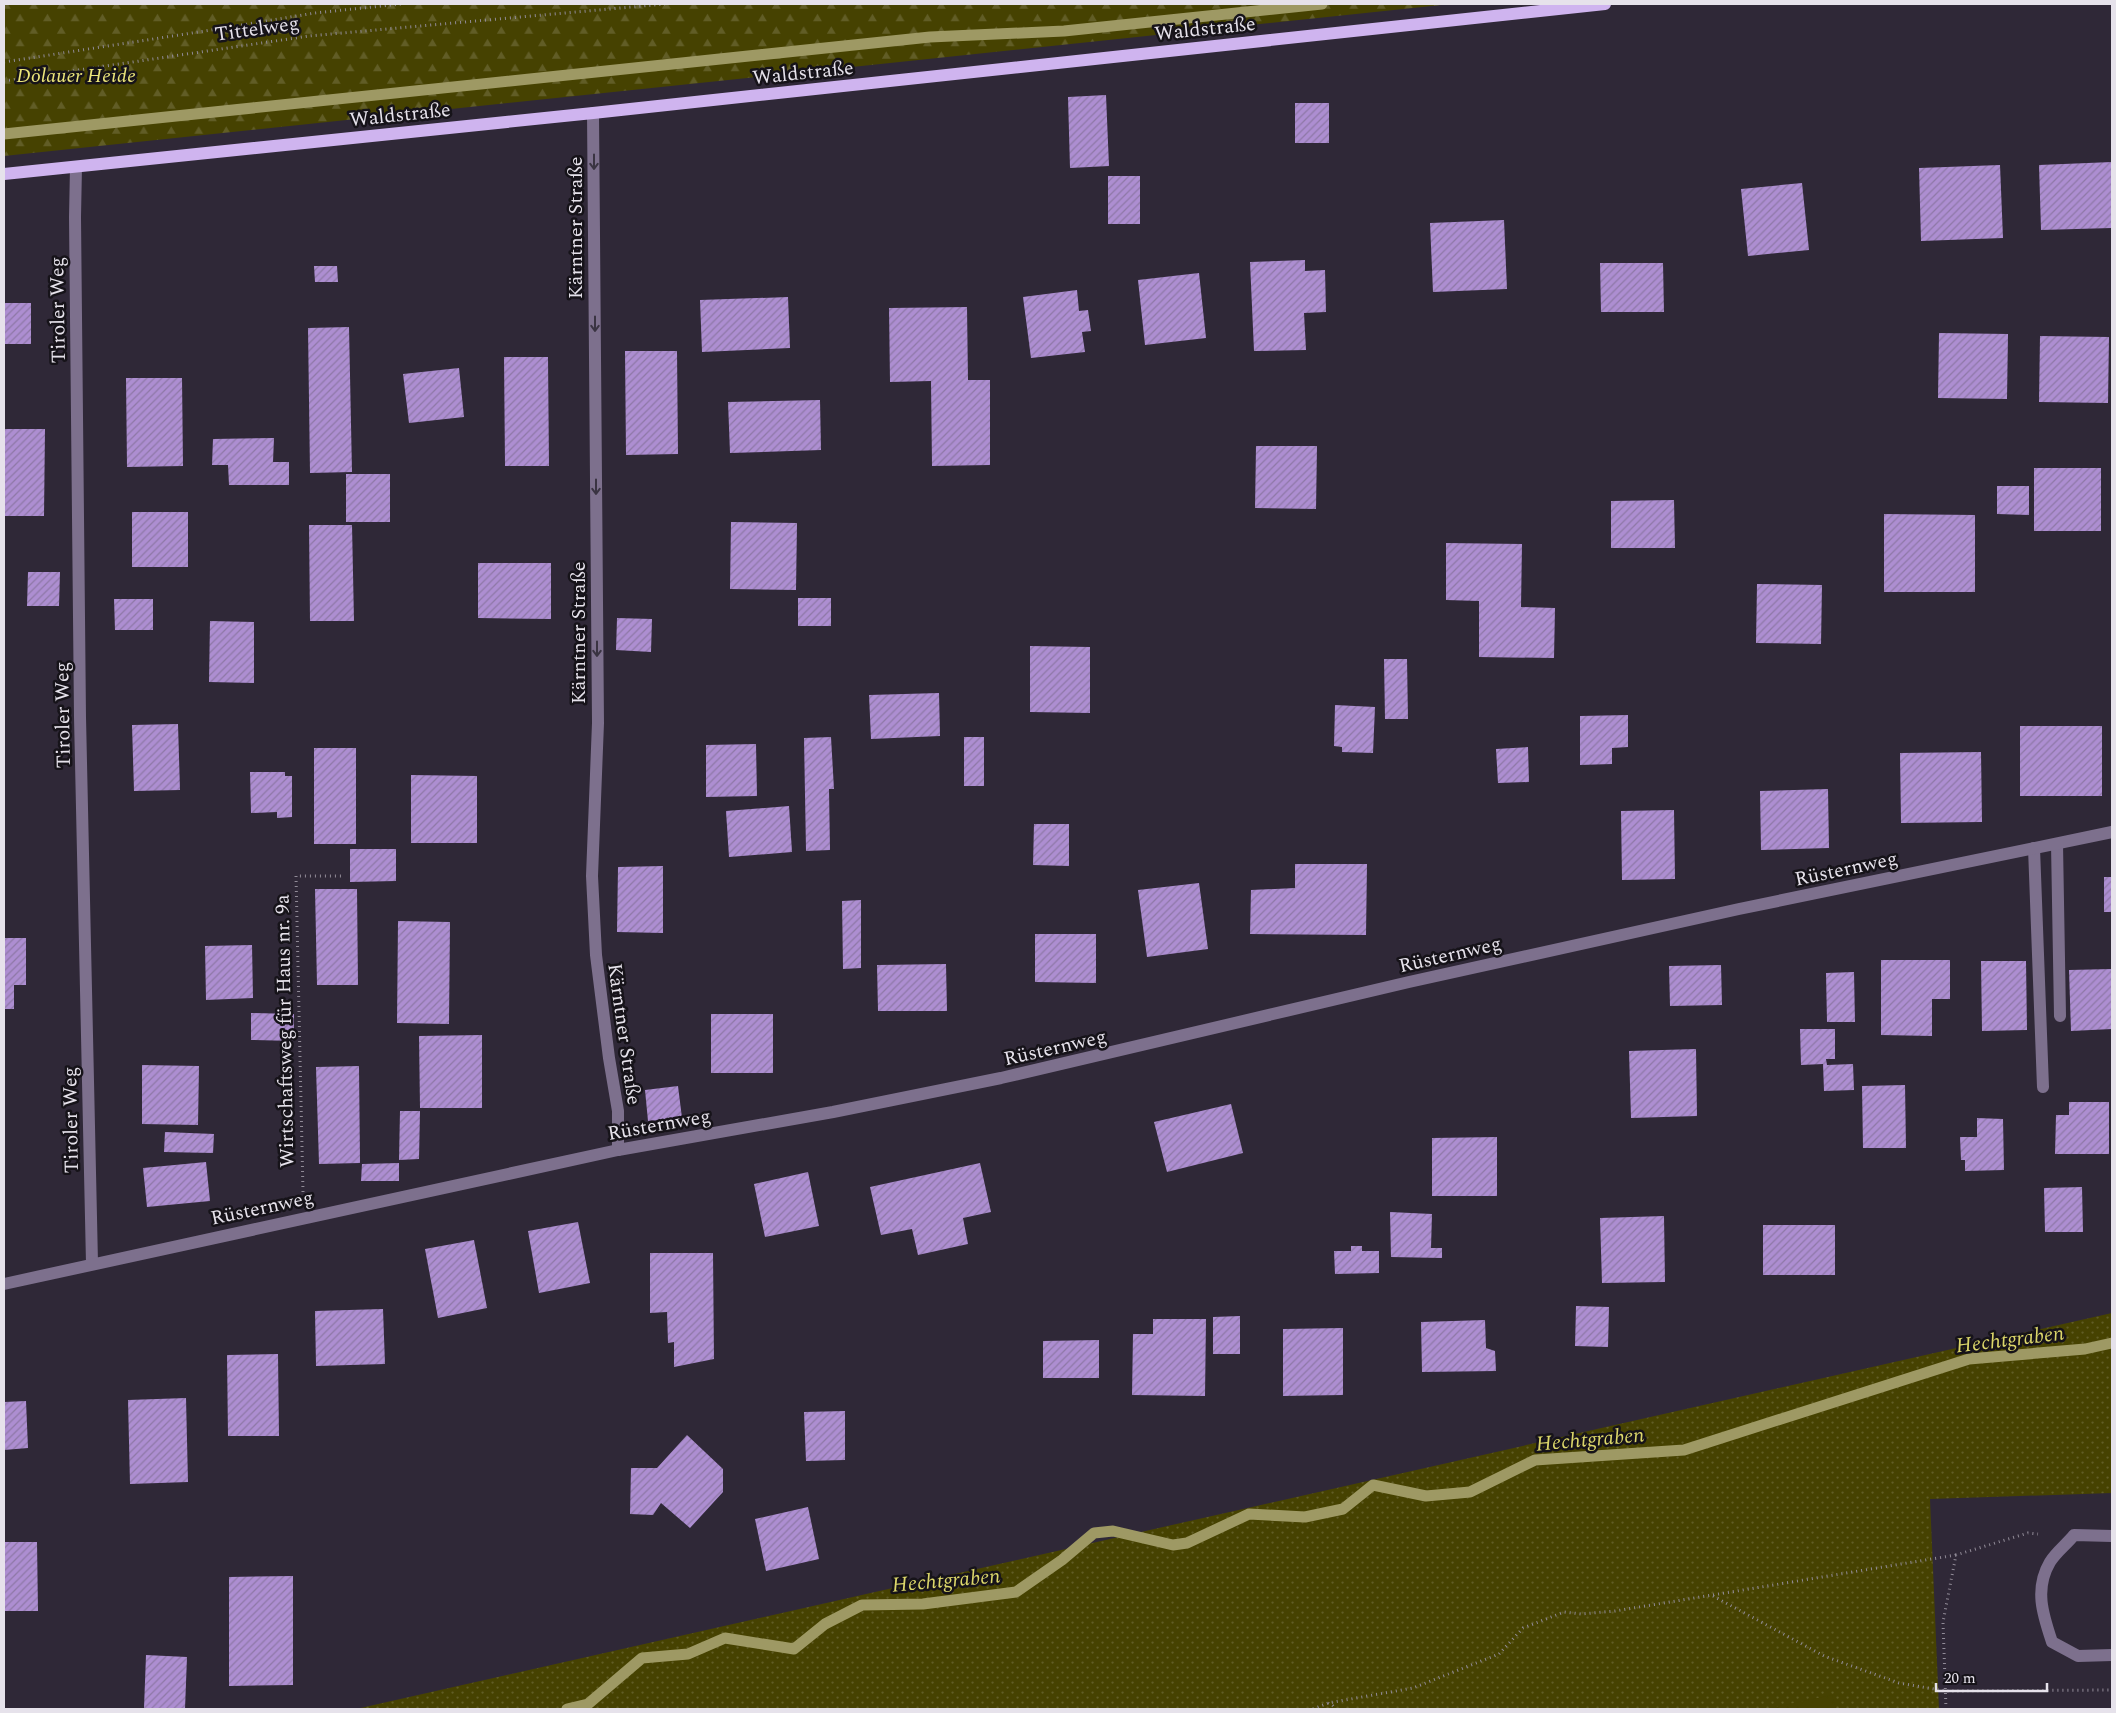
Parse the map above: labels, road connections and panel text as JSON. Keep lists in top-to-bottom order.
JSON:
{
  "streets": {
    "main road": ["Waldstraße"],
    "street": ["Kärntner Straße", "Tiroler Weg", "Rüsternweg"],
    "path": ["Tittelweg", "Wirtschaftsweg für Haus nr. 9a"]
  },
  "crossings": [
    ["Waldstraße", "Kärntner Straße"],
    ["Waldstraße", "Tiroler Weg"],
    ["Kärntner Straße", "Rüsternweg"],
    ["Tiroler Weg", "Rüsternweg"]
  ],
  "one_way": ["Kärntner Straße"],
  "water": ["Hechtgraben"],
  "parks": ["Dölauer Heide"],
  "scale_bar": "20 m"
}
